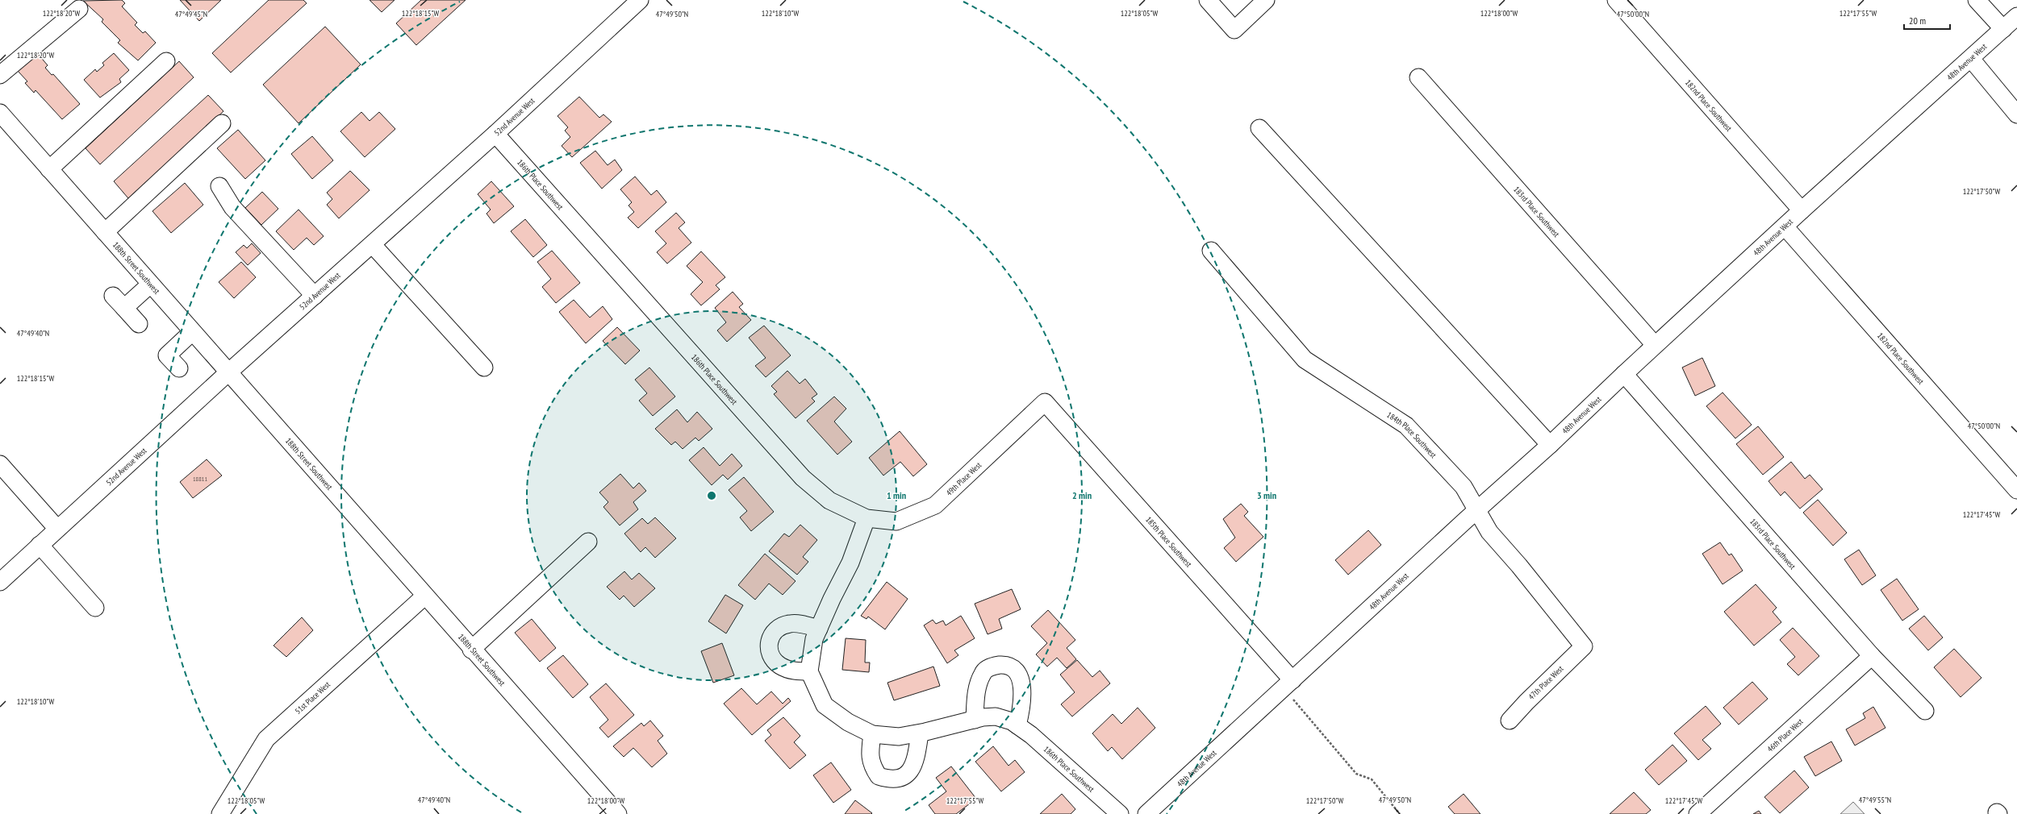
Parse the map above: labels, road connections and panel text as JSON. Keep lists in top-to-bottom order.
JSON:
{
  "streets": {
    "street": [
      "48th Avenue West",
      "182nd Place Southwest",
      "52nd Avenue West",
      "186th Place Southwest",
      "183rd Place Southwest",
      "188th Street Southwest",
      "184th Place Southwest",
      "49th Place West",
      "185th Place Southwest",
      "47th Place West",
      "51st Place West",
      "46th Place West"
    ]
  },
  "crossings": [
    ["48th Avenue West", "182nd Place Southwest"],
    ["48th Avenue West", "183rd Place Southwest"],
    ["48th Avenue West", "184th Place Southwest"],
    ["48th Avenue West", "185th Place Southwest"],
    ["52nd Avenue West", "186th Place Southwest"],
    ["52nd Avenue West", "188th Street Southwest"],
    ["186th Place Southwest", "49th Place West"],
    ["183rd Place Southwest", "46th Place West"],
    ["188th Street Southwest", "51st Place West"],
    ["184th Place Southwest", "47th Place West"],
    ["49th Place West", "185th Place Southwest"]
  ],
  "house_numbers": ["18811"],
  "scale_bar": "20 m",
  "coordinates": [
    "122°18'00\"W",
    "122°17'55\"W",
    "122°18'20\"W",
    "122°18'15\"W",
    "122°18'10\"W",
    "122°18'05\"W",
    "47°49'45\"N",
    "47°49'50\"N",
    "47°50'00\"N",
    "122°17'50\"W",
    "47°49'40\"N",
    "122°17'45\"W",
    "47°49'55\"N"
  ],
  "rings": ["1 min", "2 min", "3 min"]
}
